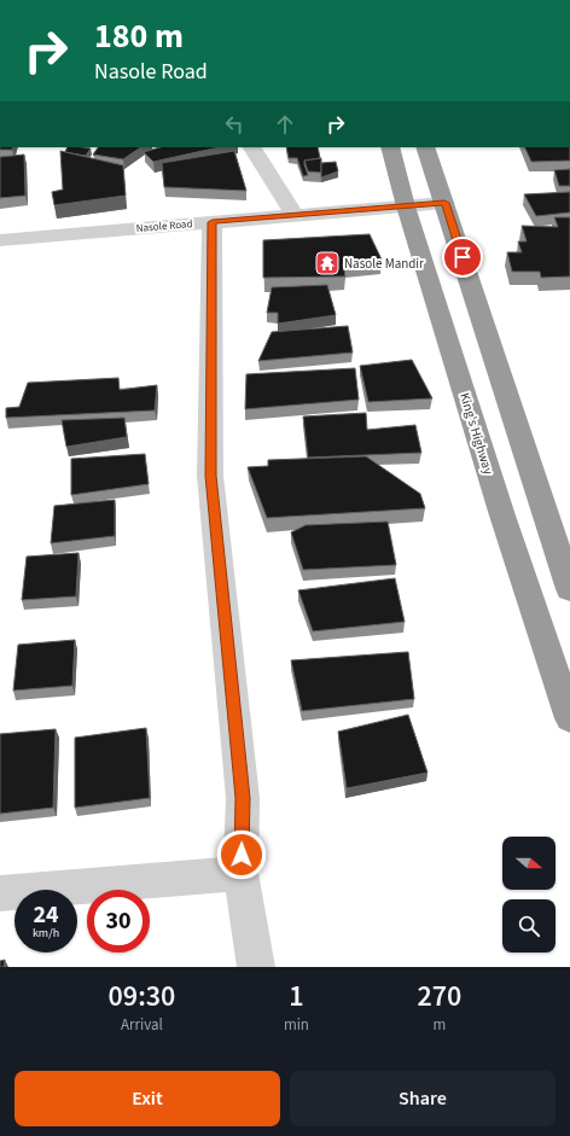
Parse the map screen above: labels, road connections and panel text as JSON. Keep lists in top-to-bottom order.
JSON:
{
  "streets": {
    "highway": ["King's Highway"],
    "street": ["Nasole Road"]
  },
  "crossings": [
    ["Nasole Road", "King's Highway"]
  ],
  "places": {
    "temple": ["Nasole Mandir"]
  },
  "north": "right",
  "page": {
    "turn": ["180 m", "Nasole Road"],
    "speed": "24 km/h",
    "limit": "30",
    "eta": [
      "09:30",
      "Arrival",
      "1",
      "min",
      "270",
      "m"
    ],
    "buttons": ["Exit", "Share"]
  }
}
